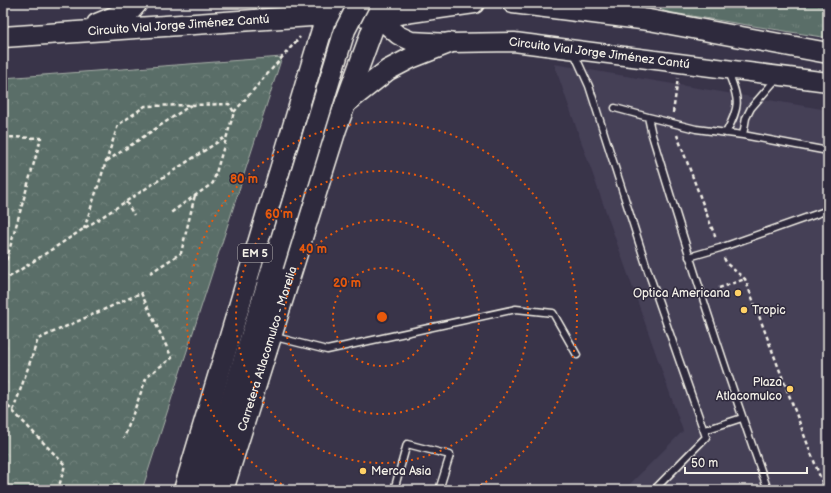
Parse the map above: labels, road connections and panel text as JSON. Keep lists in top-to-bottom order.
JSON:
{
  "streets": {
    "main road": ["Circuito Vial Jorge Jiménez Cantú", "EM 5", "Carretera Atlacomulco - Morelia"]
  },
  "crossings": [
    ["Circuito Vial Jorge Jiménez Cantú", "EM 5"],
    ["Circuito Vial Jorge Jiménez Cantú", "Carretera Atlacomulco - Morelia"]
  ],
  "places": [
    "Optica Americana",
    "Tropic",
    "Plaza Atlacomulco",
    "Merca Asia"
  ],
  "scale_bar": "50 m",
  "rings": [
    "80 m",
    "60 m",
    "40 m",
    "20 m"
  ]
}
